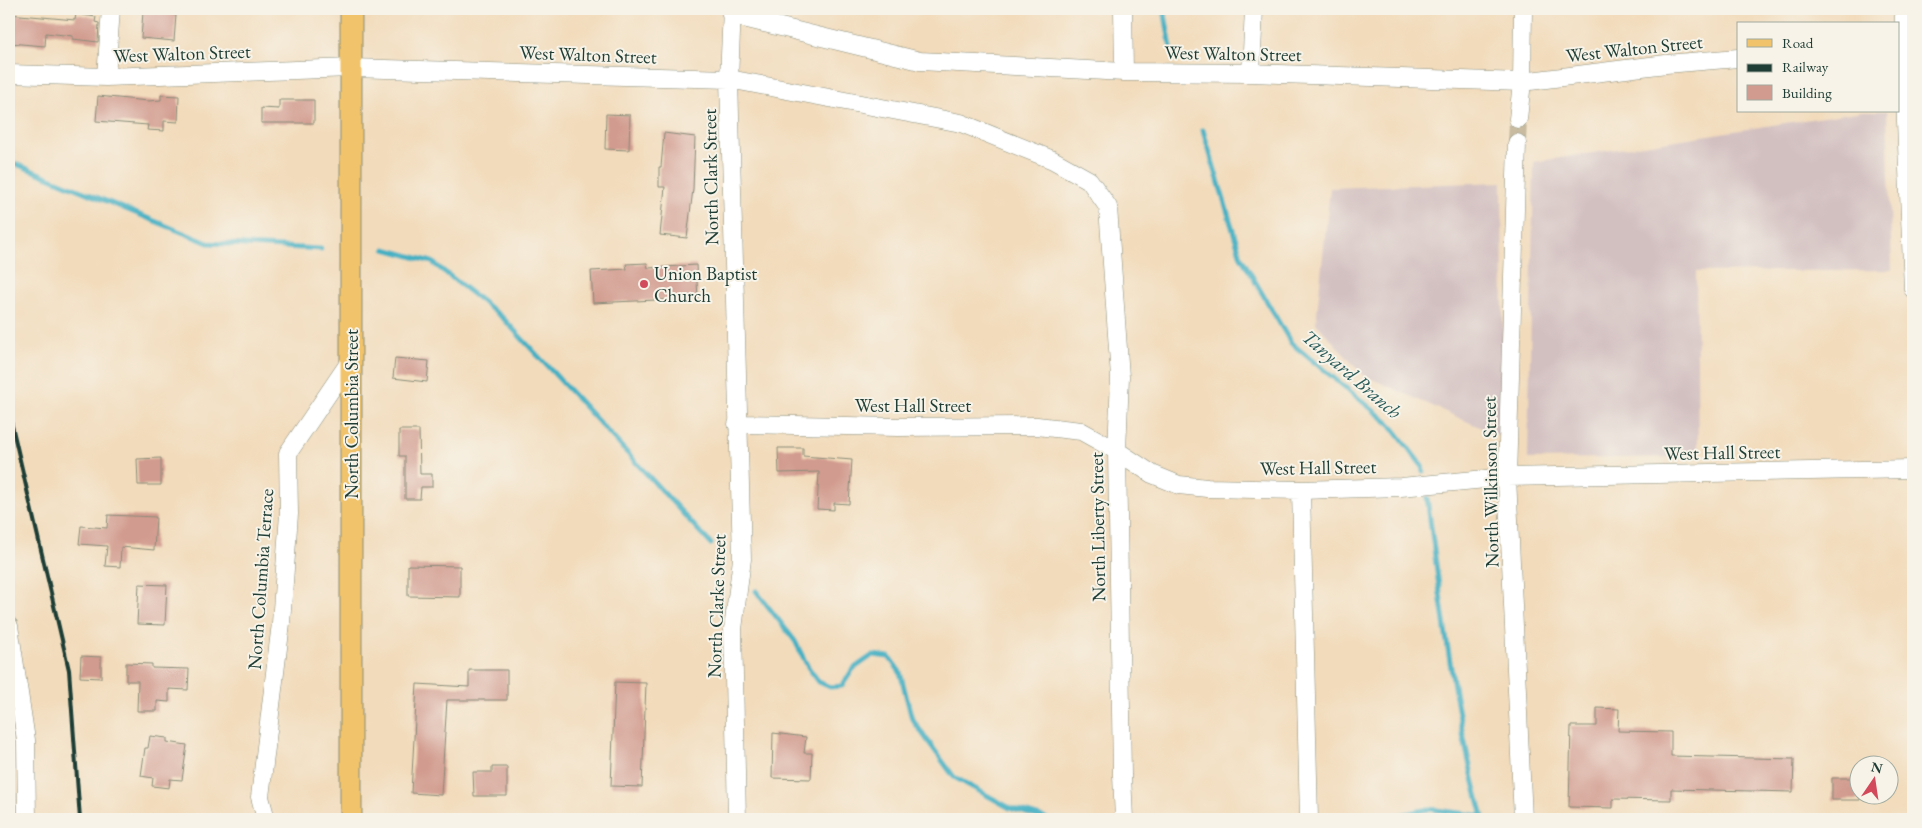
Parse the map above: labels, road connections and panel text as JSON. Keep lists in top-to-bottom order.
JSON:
{
  "streets": {
    "main road": ["North Columbia Street"],
    "street": [
      "West Walton Street",
      "North Clark Street",
      "West Hall Street",
      "North Wilkinson Street",
      "North Liberty Street",
      "North Columbia Terrace",
      "North Clarke Street"
    ]
  },
  "crossings": [
    ["West Walton Street", "North Clark Street"],
    ["West Walton Street", "North Columbia Street"],
    ["West Walton Street", "North Liberty Street"],
    ["North Clark Street", "West Hall Street"],
    ["North Clark Street", "North Clarke Street"],
    ["West Hall Street", "North Wilkinson Street"],
    ["West Hall Street", "North Liberty Street"],
    ["West Hall Street", "North Clarke Street"],
    ["North Columbia Street", "North Columbia Terrace"]
  ],
  "water": ["Tanyard Branch"],
  "places": ["Union Baptist Church"],
  "legend": ["Road", "Railway", "Building"],
  "north": "top"
}
